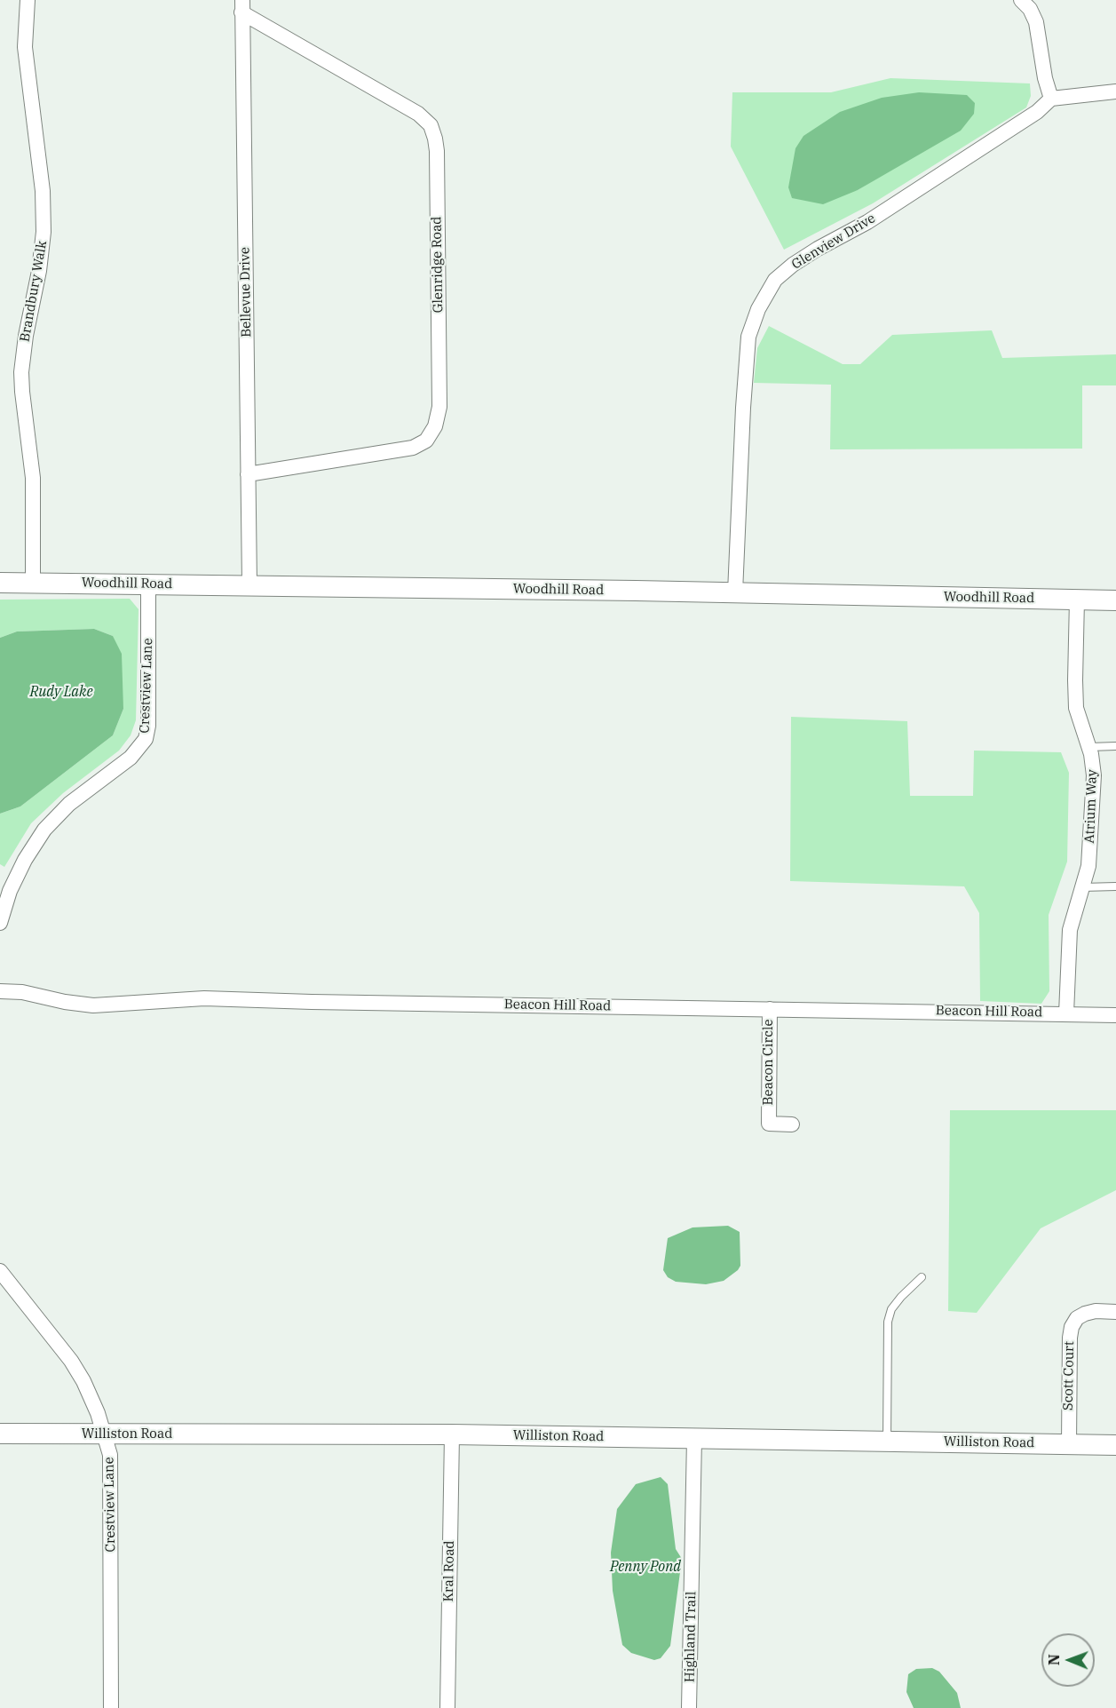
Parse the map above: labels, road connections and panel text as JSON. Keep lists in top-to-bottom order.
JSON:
{
  "streets": {
    "street": [
      "Glenview Drive",
      "Glenridge Road",
      "Brandbury Walk",
      "Bellevue Drive",
      "Woodhill Road",
      "Crestview Lane",
      "Atrium Way",
      "Beacon Hill Road",
      "Beacon Circle",
      "Scott Court",
      "Williston Road",
      "Kral Road",
      "Highland Trail"
    ]
  },
  "crossings": [
    ["Glenview Drive", "Woodhill Road"],
    ["Glenridge Road", "Bellevue Drive"],
    ["Brandbury Walk", "Woodhill Road"],
    ["Bellevue Drive", "Woodhill Road"],
    ["Woodhill Road", "Crestview Lane"],
    ["Woodhill Road", "Atrium Way"],
    ["Crestview Lane", "Williston Road"],
    ["Atrium Way", "Beacon Hill Road"],
    ["Beacon Hill Road", "Beacon Circle"],
    ["Scott Court", "Williston Road"],
    ["Williston Road", "Kral Road"],
    ["Williston Road", "Highland Trail"]
  ],
  "water": ["Rudy Lake", "Penny Pond"],
  "north": "left"
}
